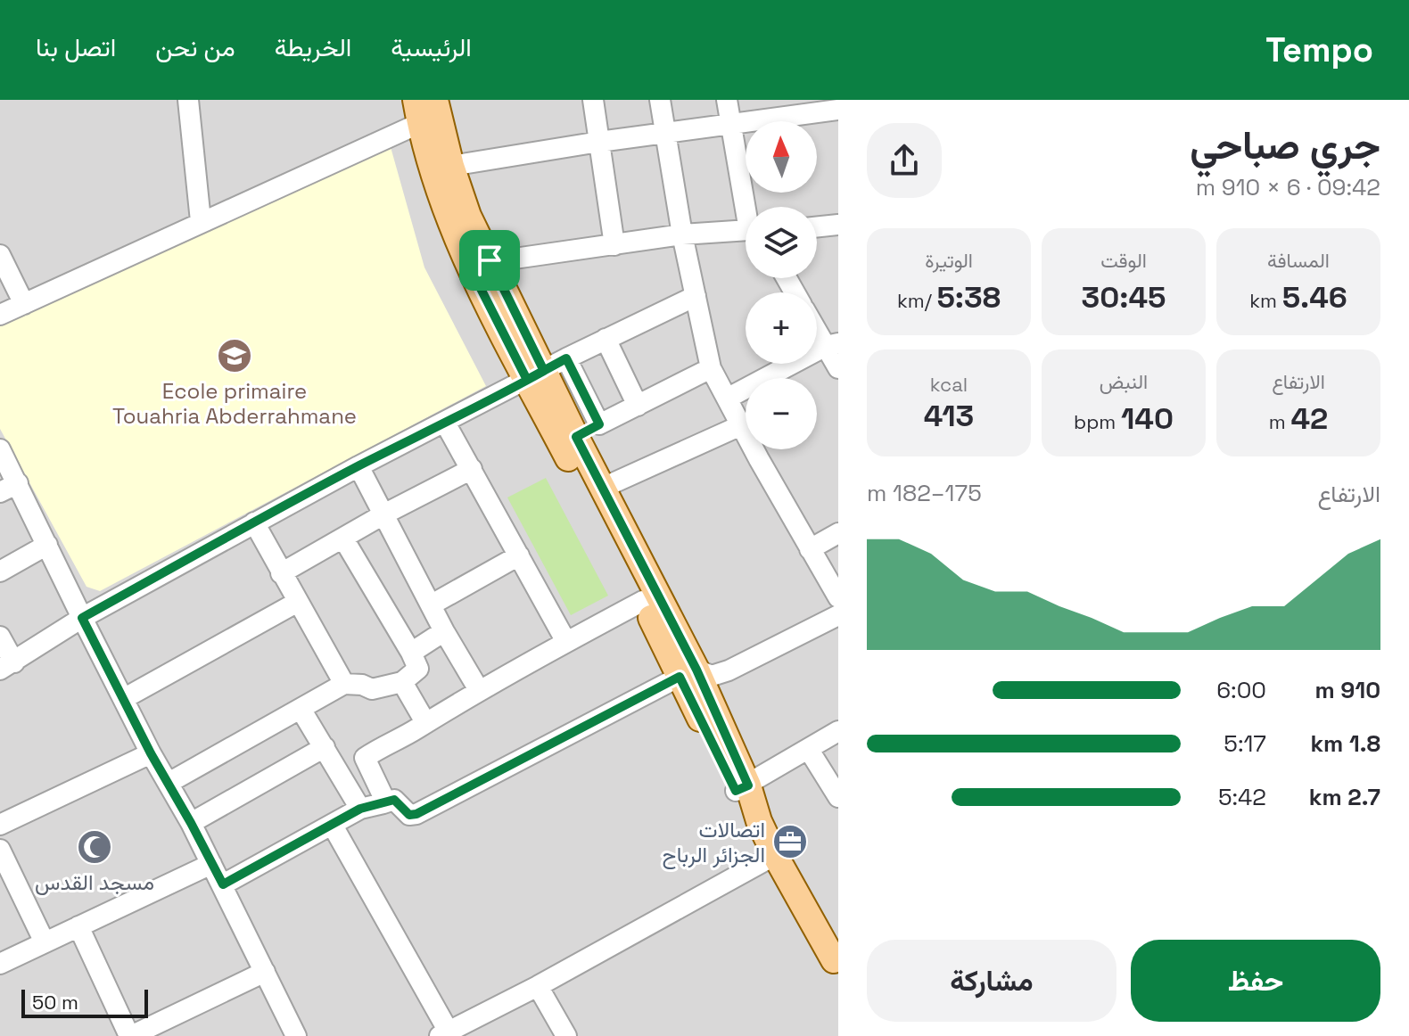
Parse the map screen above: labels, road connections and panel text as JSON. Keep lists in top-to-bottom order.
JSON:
{
  "places": {
    "school or university": ["Ecole primaire Touahria Abderrahmane"],
    "office": ["اتصالات الجزائر الرباح"],
    "mosque": ["مسجد القدس"]
  },
  "scale_bar": "50 m",
  "north": "top",
  "page": {
    "header": "Tempo",
    "nav": [
      "الرئيسية",
      "الخريطة",
      "من نحن",
      "اتصل بنا"
    ],
    "heading": ["جري صباحي", "09:42 · 6 × 910 m"],
    "map_buttons": ["+", "−"],
    "stats": [
      ["المسافة", "5.46 km"],
      ["الوقت", "30:45"],
      ["الوتيرة", "5:38 /km"],
      ["الارتفاع", "42 m"],
      ["النبض", "140 bpm"],
      ["kcal", "413"]
    ],
    "chart": ["الارتفاع", "175–182 m"],
    "list": [
      {
        "name": "910 m",
        "note": "6:00"
      },
      {
        "name": "1.8 km",
        "note": "5:17"
      },
      {
        "name": "2.7 km",
        "note": "5:42"
      }
    ],
    "buttons": ["حفظ", "مشاركة"],
    "scale": "50 m"
  }
}
